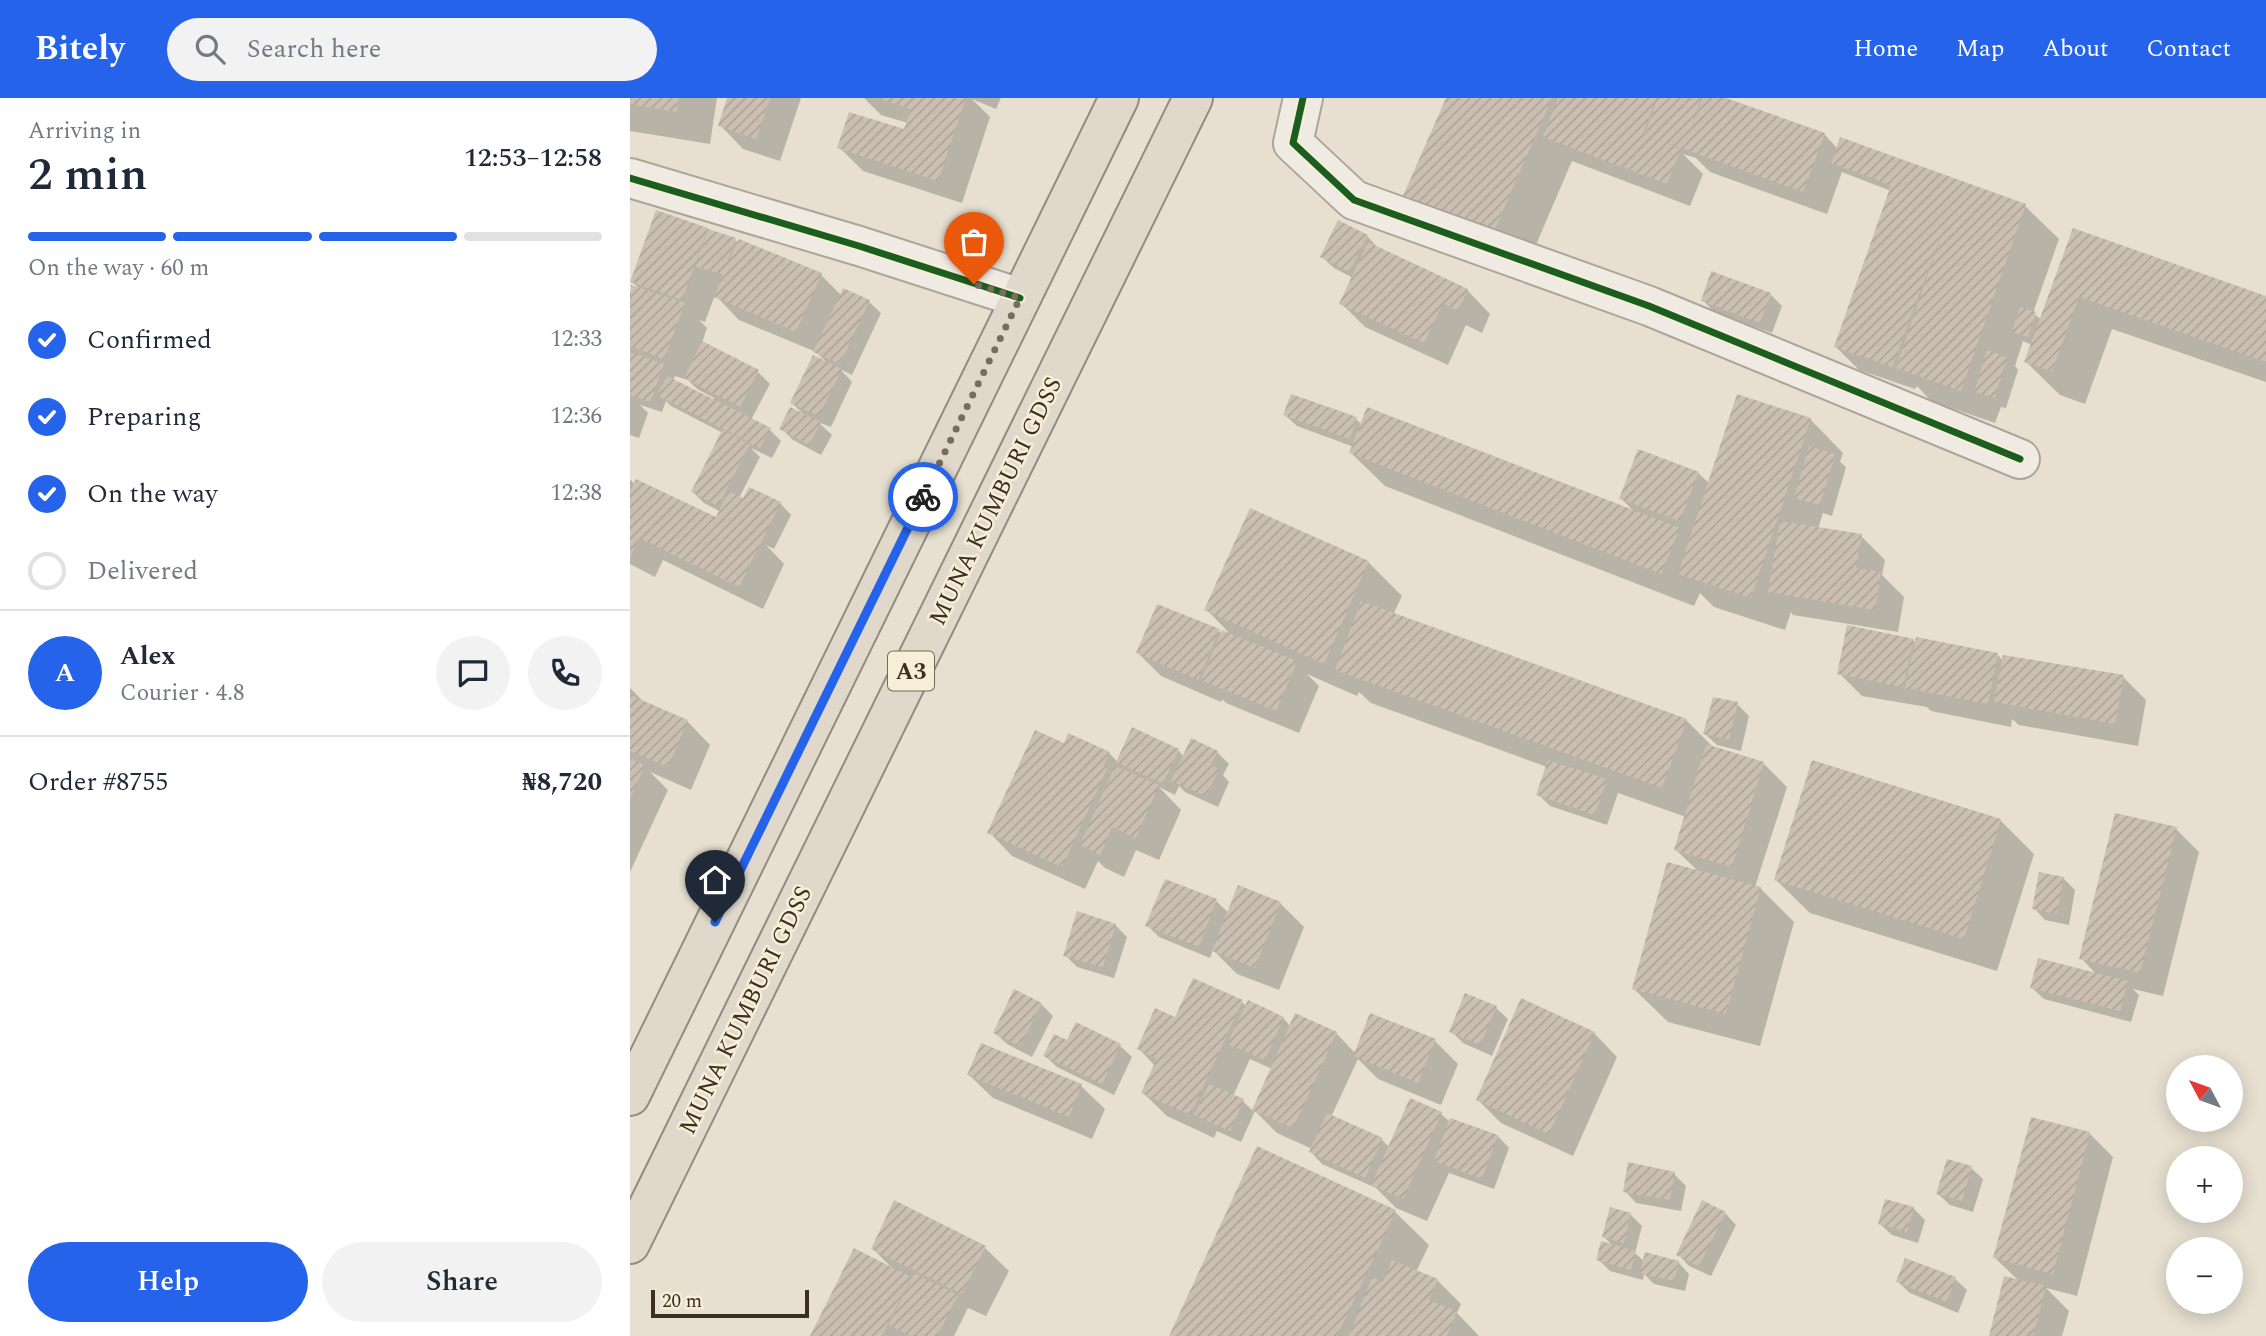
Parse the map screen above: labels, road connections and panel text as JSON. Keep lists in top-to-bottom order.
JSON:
{
  "streets": {
    "highway": ["MUNA KUMBURI GDSS", "A3"]
  },
  "scale_bar": "20 m",
  "north": "top left",
  "page": {
    "header": "Bitely",
    "search": "Search here",
    "nav": [
      "Home",
      "Map",
      "About",
      "Contact"
    ],
    "heading": ["2 min", "Arriving in", "12:53–12:58"],
    "panel": [
      "Alex",
      "Courier · 4.8",
      "Order #8755",
      "₦8,720"
    ],
    "bar": "On the way · 60 m",
    "list": [
      ["Confirmed", "12:33"],
      ["Preparing", "12:36"],
      ["On the way", "12:38"],
      "Delivered"
    ],
    "round": "A",
    "map_buttons": ["+", "−"],
    "buttons": ["Help", "Share"],
    "scale": "20 m"
  }
}
